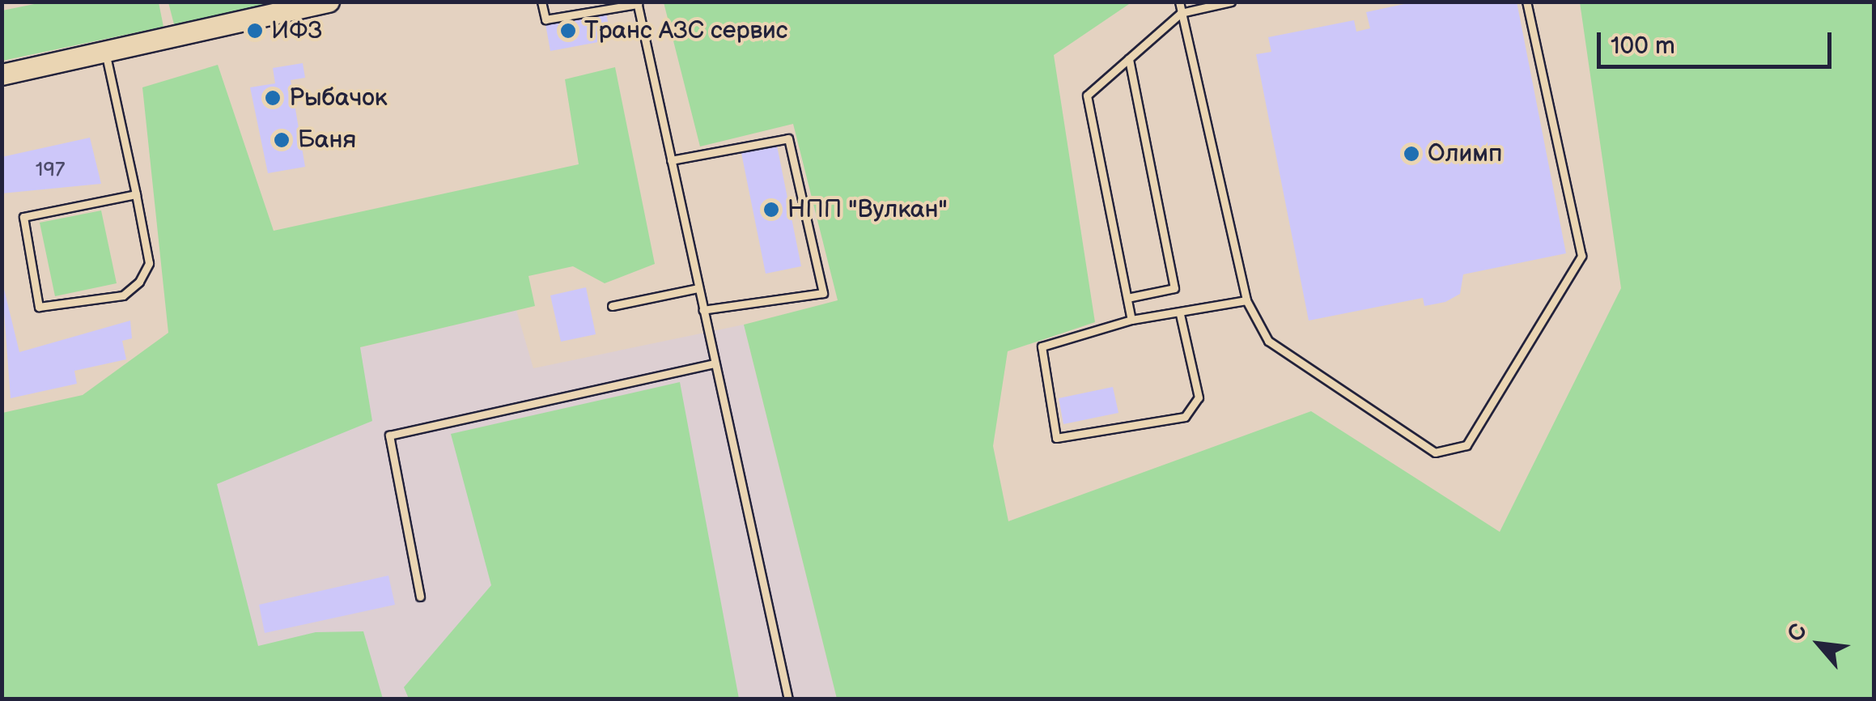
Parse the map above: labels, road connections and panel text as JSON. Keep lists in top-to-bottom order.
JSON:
{
  "places": [
    "ИФЗ",
    "Транс АЗС сервис",
    "Рыбачок",
    "Баня",
    "Олимп",
    "НПП \"Вулкан\""
  ],
  "house_numbers": ["197"],
  "scale_bar": "100 m",
  "north": "top left"
}
